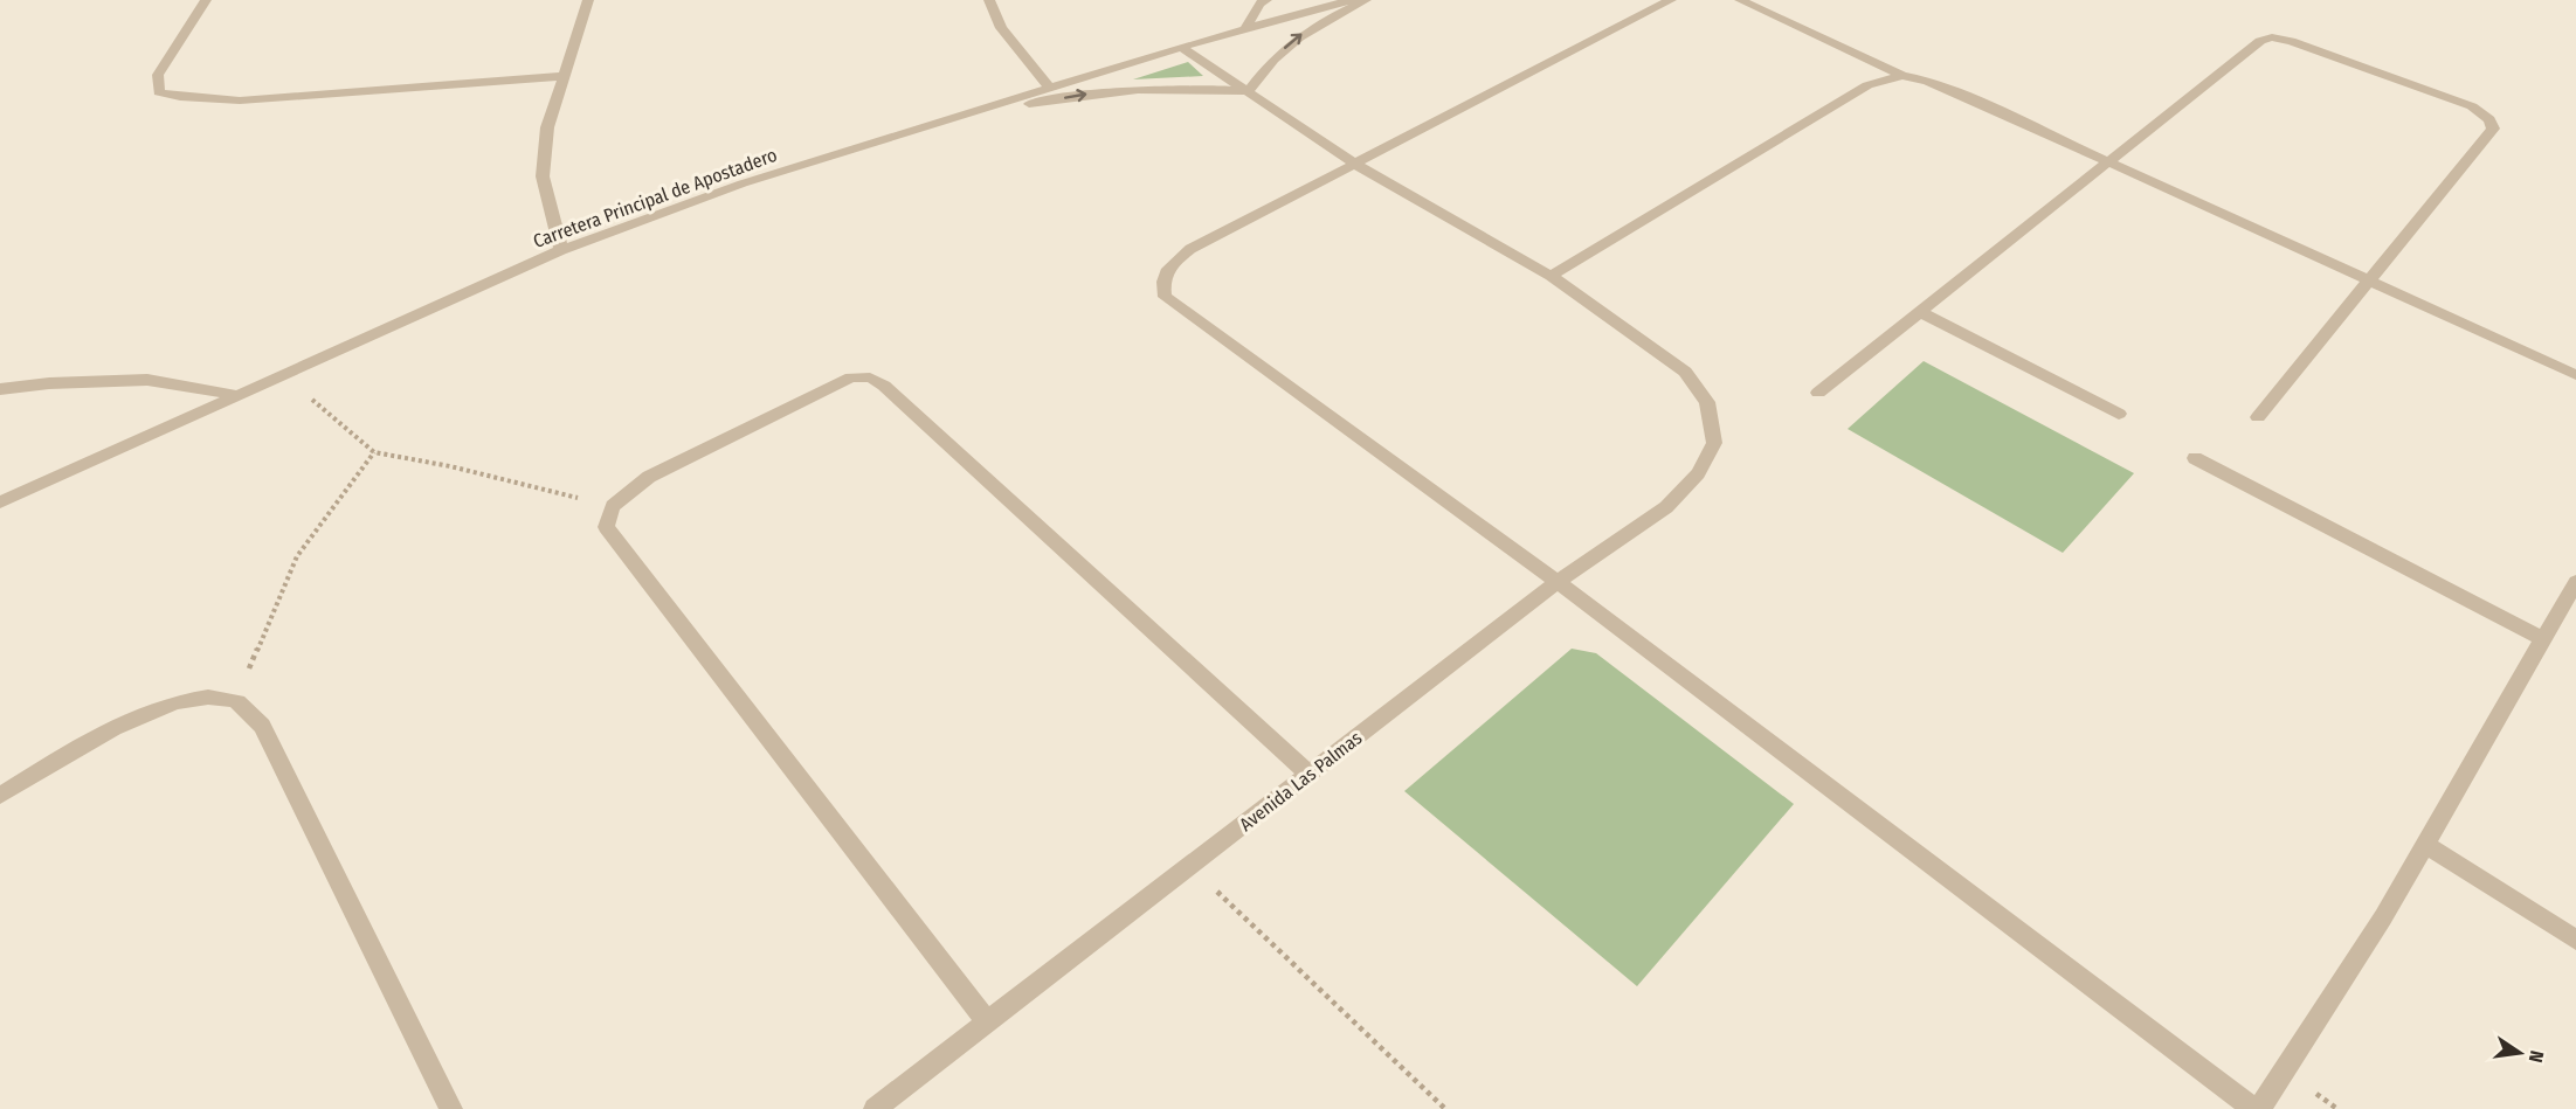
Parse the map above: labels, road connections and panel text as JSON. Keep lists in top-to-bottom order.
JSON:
{
  "streets": {
    "street": ["Carretera Principal de Apostadero", "Avenida Las Palmas"]
  },
  "north": "right"
}
